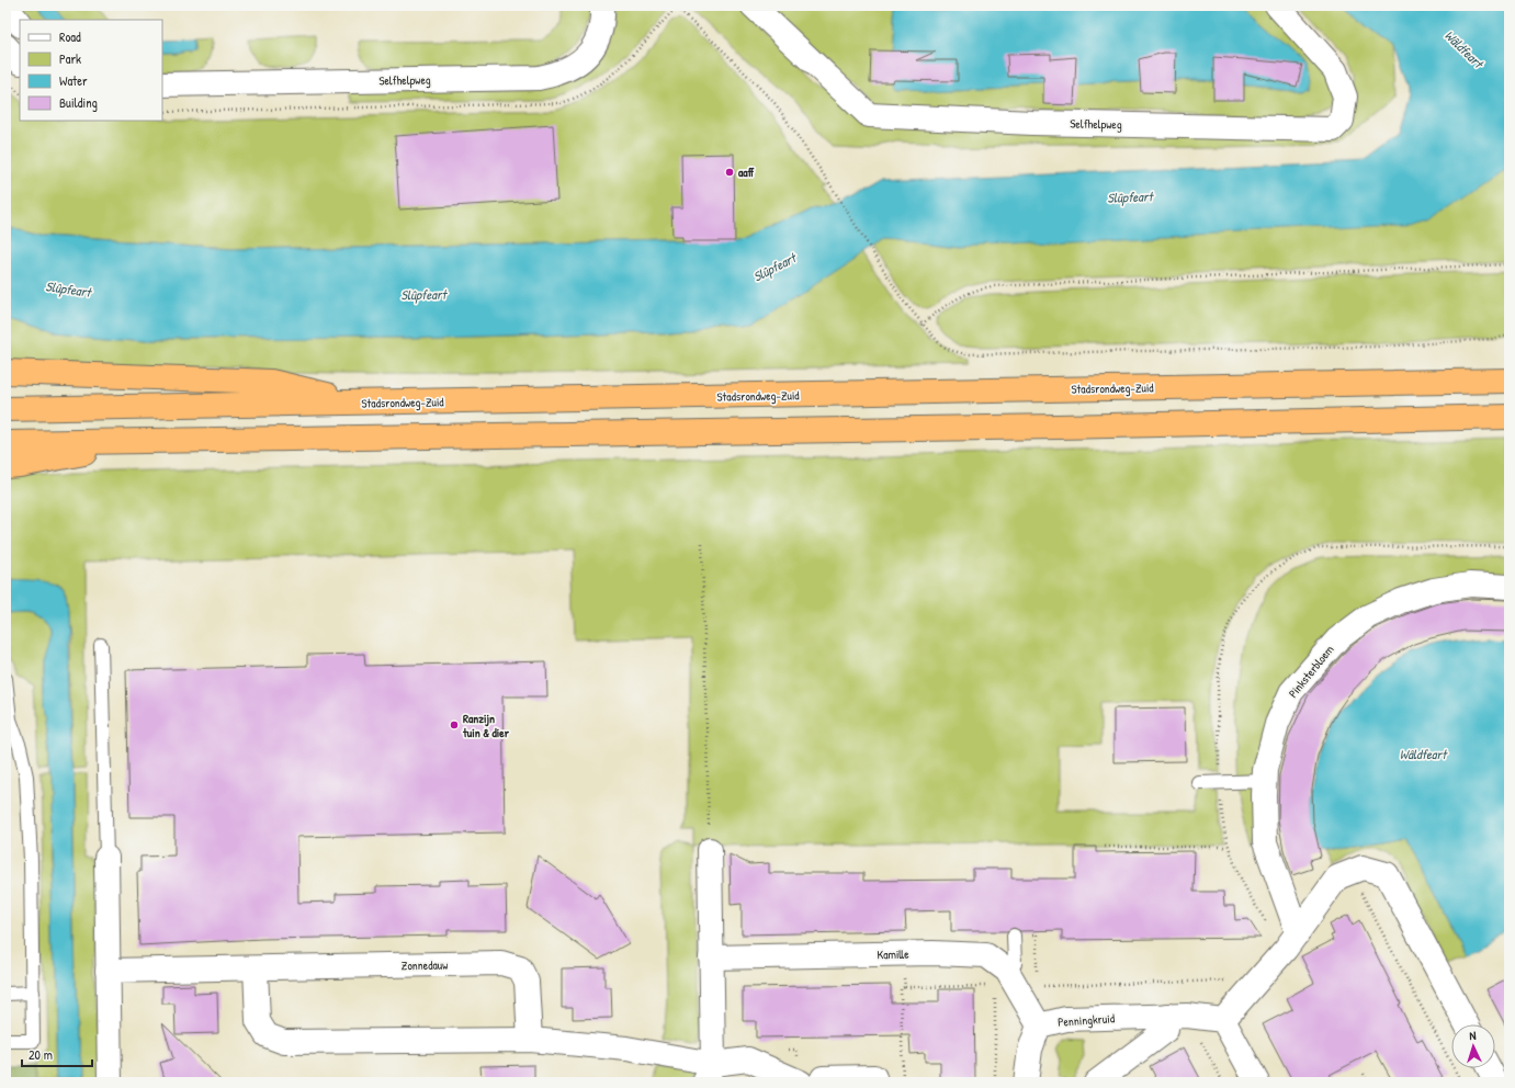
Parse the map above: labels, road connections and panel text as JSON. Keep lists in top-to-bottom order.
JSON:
{
  "streets": {
    "highway": ["Stadsrondweg-Zuid"],
    "street": [
      "Selfhelpweg",
      "Pinksterbloem",
      "Kamille",
      "Zonnedauw",
      "Penningkruid"
    ]
  },
  "crossings": [
    ["Kamille", "Penningkruid"]
  ],
  "water": ["Wâldfeart", "Slûpfeart"],
  "places": ["aaff", "Ranzijn tuin & dier"],
  "legend": [
    "Road",
    "Park",
    "Water",
    "Building"
  ],
  "scale_bar": "20 m",
  "north": "top"
}
